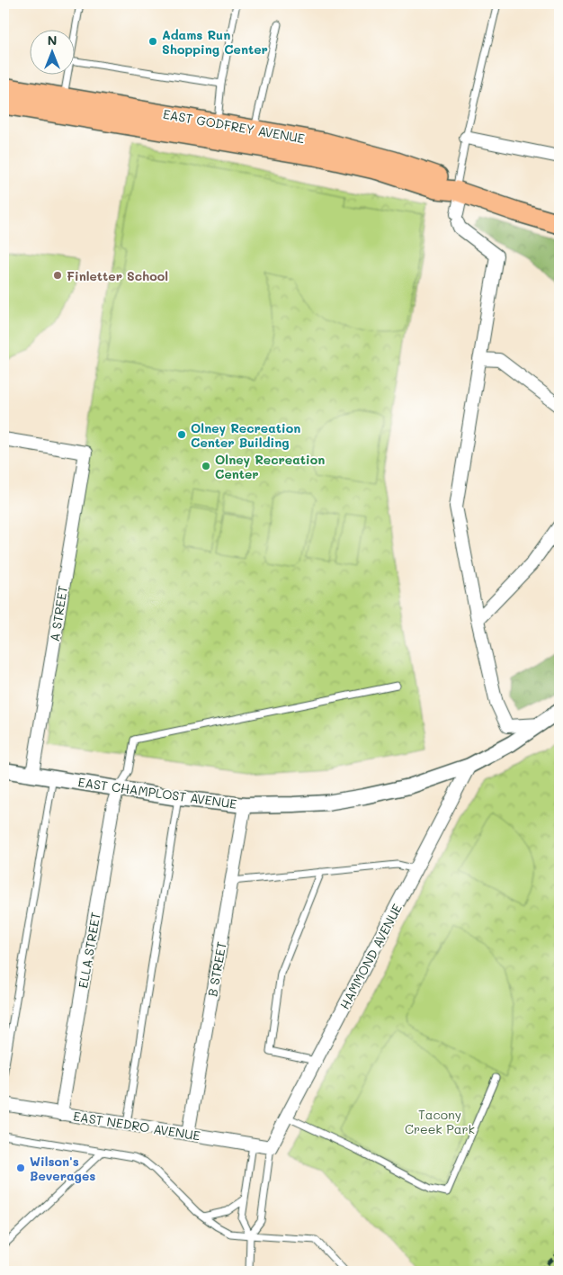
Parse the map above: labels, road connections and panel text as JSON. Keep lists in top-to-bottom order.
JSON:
{
  "streets": {
    "main road": ["EAST GODFREY AVENUE"],
    "street": [
      "A STREET",
      "EAST CHAMPLOST AVENUE",
      "ELLA STREET",
      "HAMMOND AVENUE",
      "B STREET",
      "EAST NEDRO AVENUE"
    ]
  },
  "crossings": [
    ["A STREET", "EAST CHAMPLOST AVENUE"],
    ["EAST CHAMPLOST AVENUE", "ELLA STREET"],
    ["EAST CHAMPLOST AVENUE", "HAMMOND AVENUE"],
    ["EAST CHAMPLOST AVENUE", "B STREET"],
    ["ELLA STREET", "EAST NEDRO AVENUE"],
    ["HAMMOND AVENUE", "EAST NEDRO AVENUE"],
    ["B STREET", "EAST NEDRO AVENUE"]
  ],
  "parks": ["Tacony Creek Park"],
  "places": [
    "Adams Run Shopping Center",
    "Finletter School",
    "Olney Recreation Center Building",
    "Olney Recreation Center",
    "Wilson's Beverages"
  ],
  "north": "top"
}
